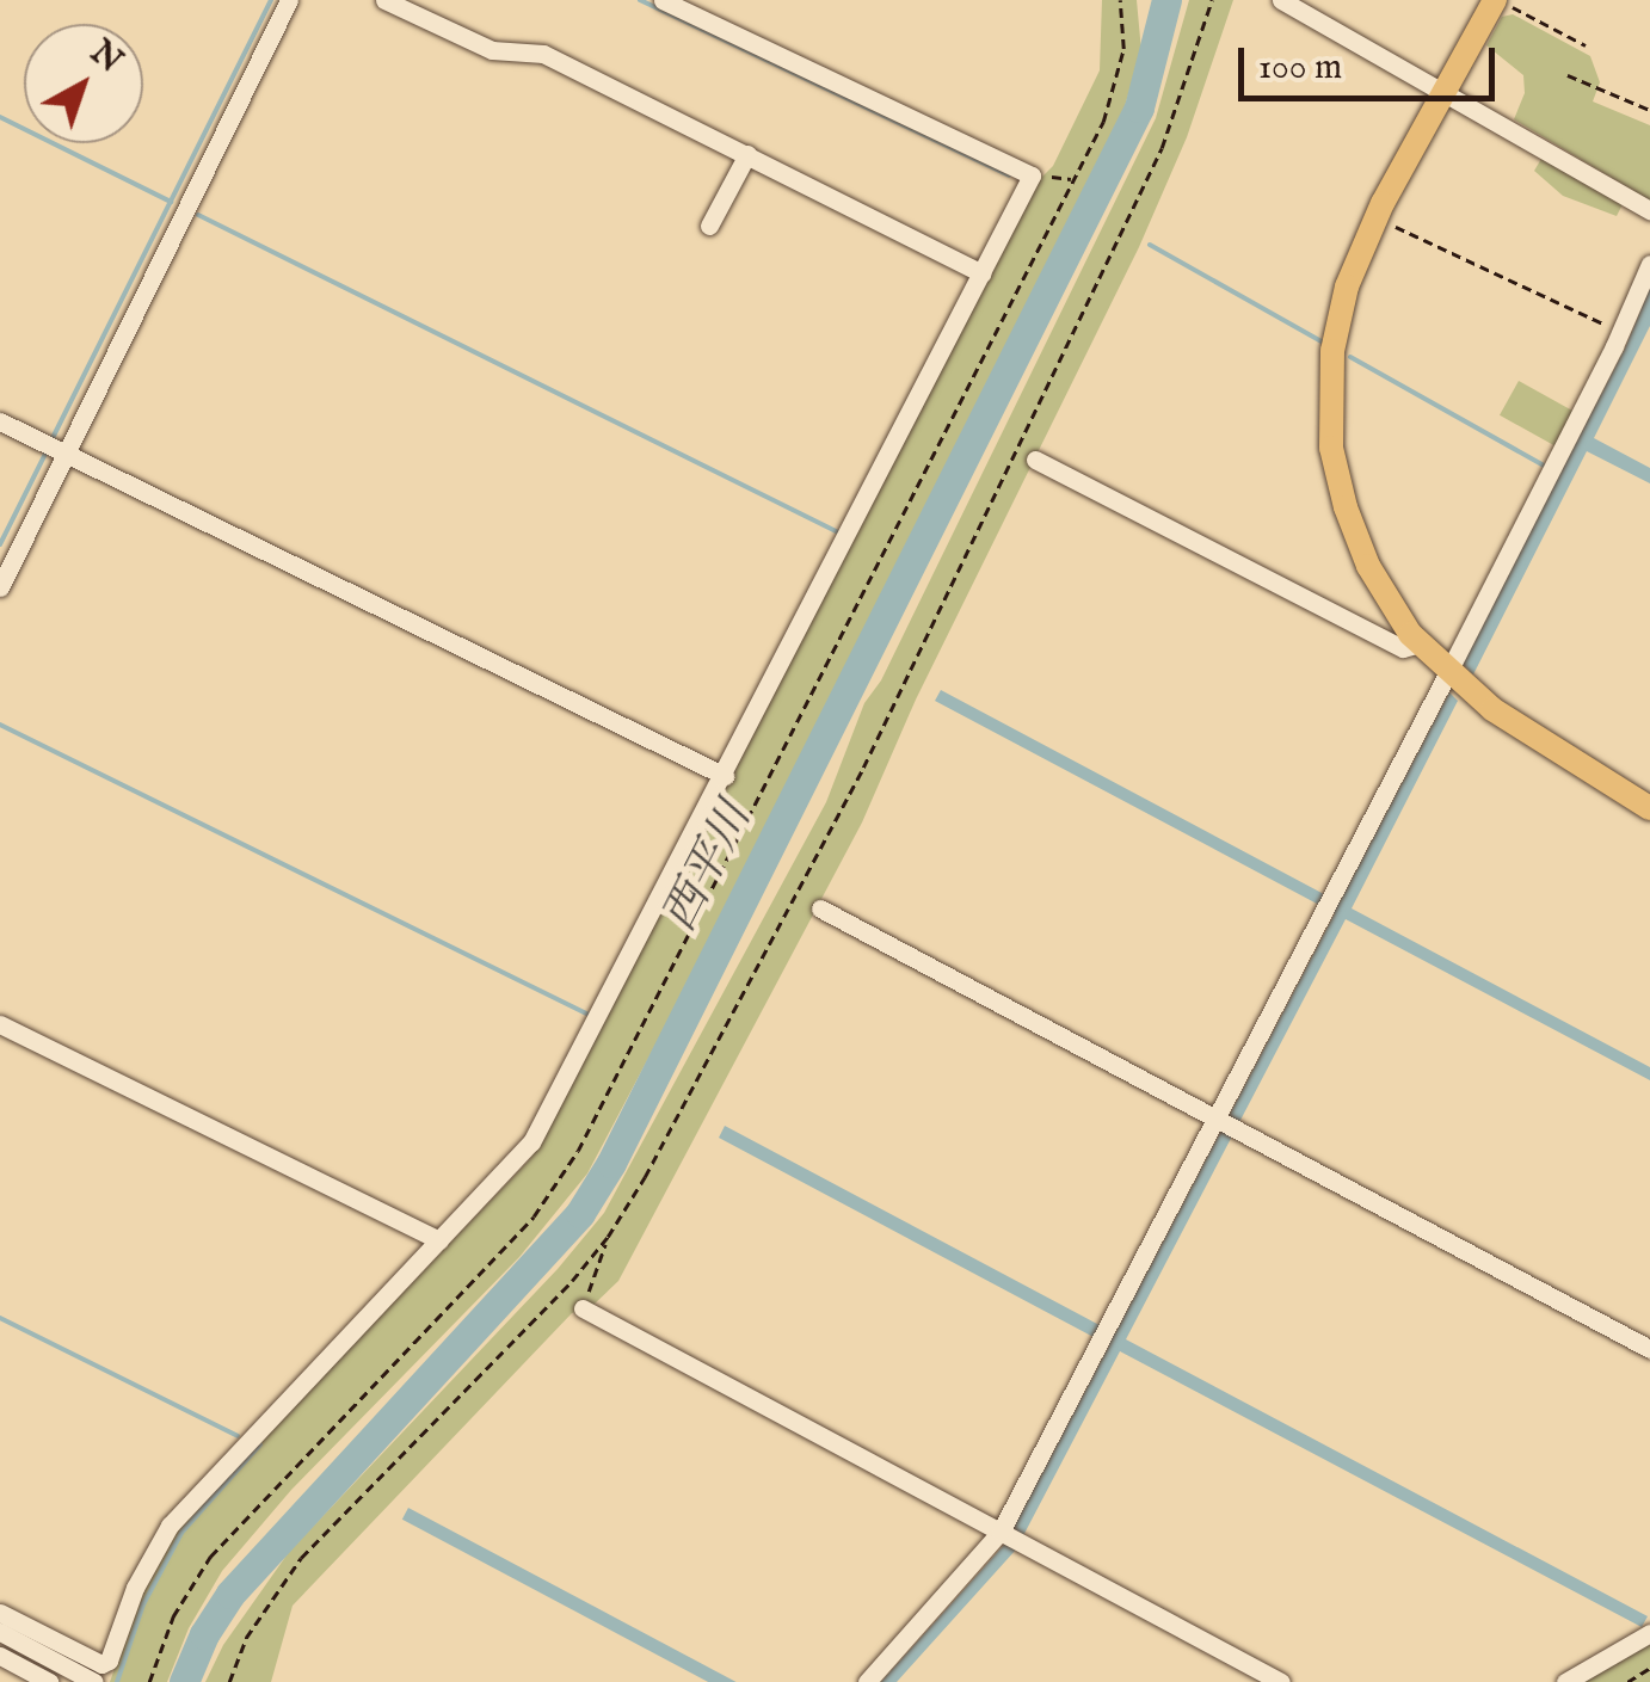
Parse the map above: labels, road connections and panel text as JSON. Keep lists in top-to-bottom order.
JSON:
{
  "water": ["西平川"],
  "scale_bar": "100 m",
  "north": "top right"
}
